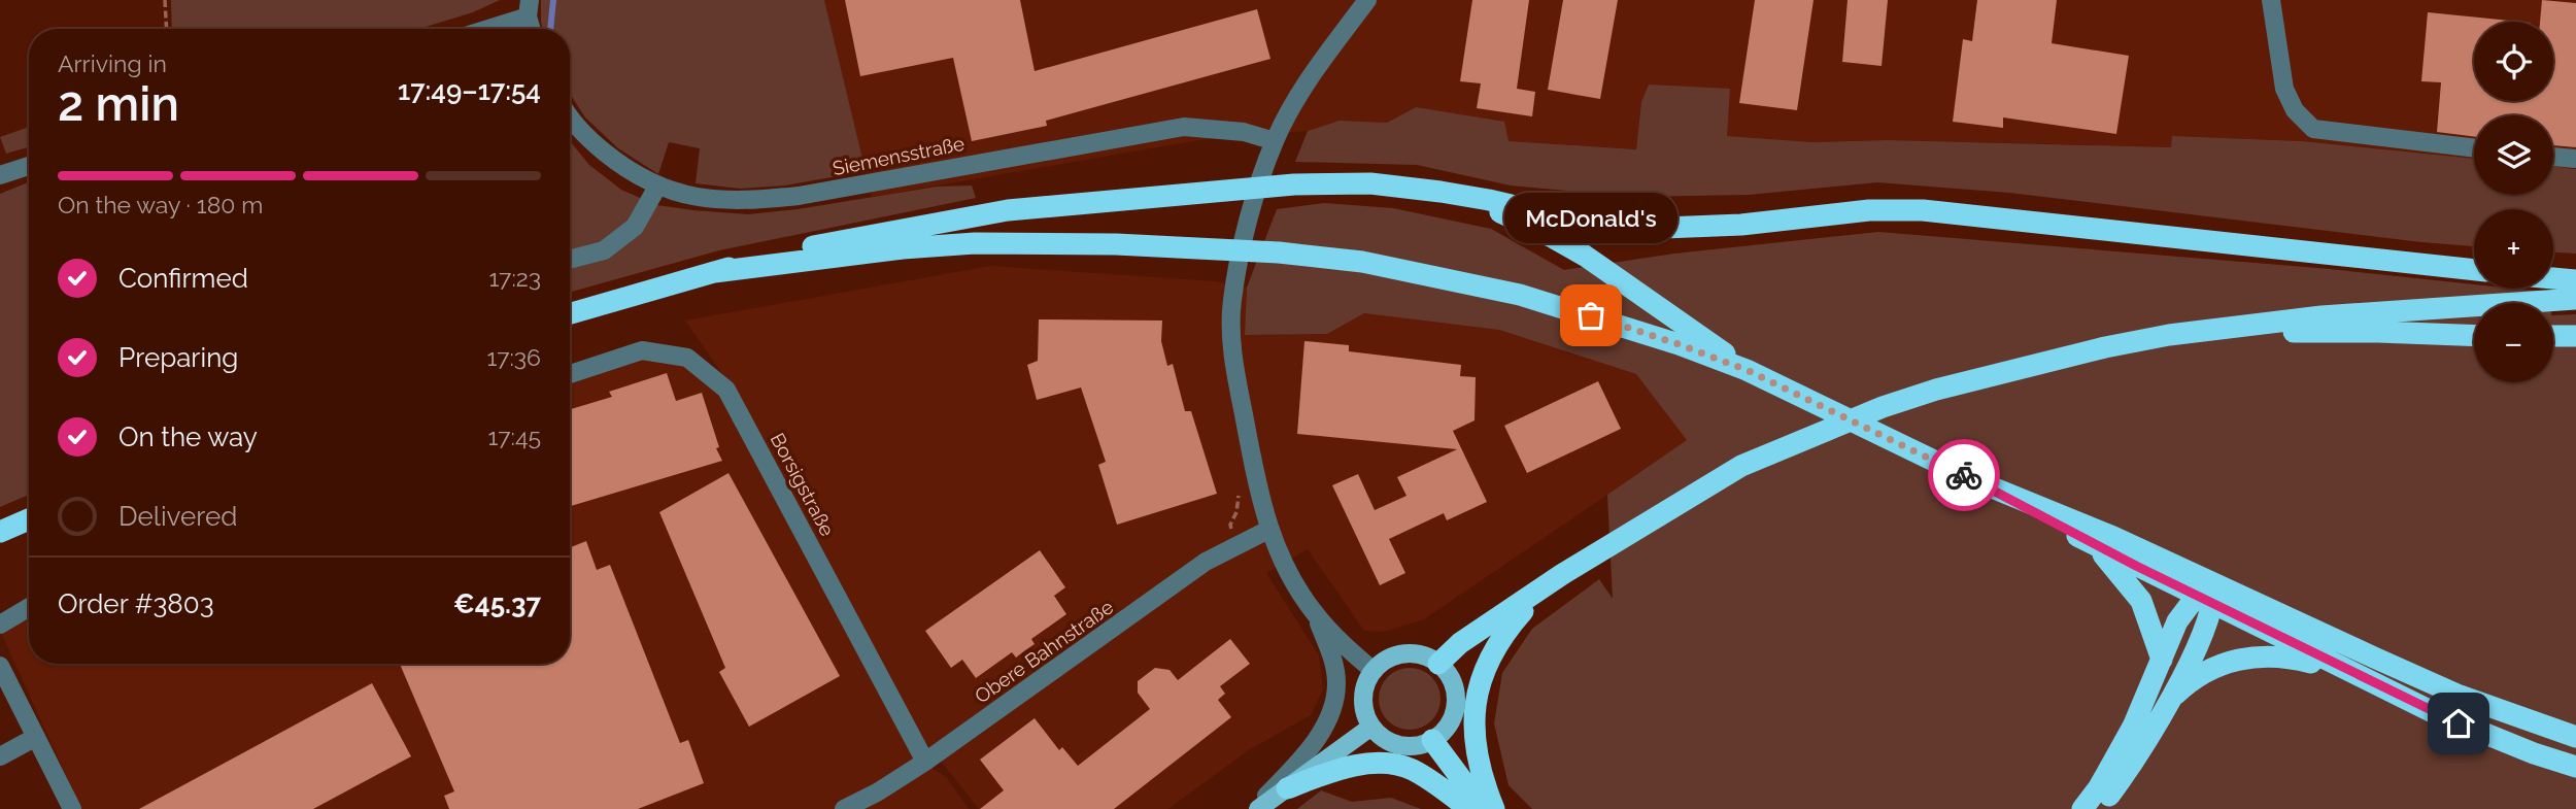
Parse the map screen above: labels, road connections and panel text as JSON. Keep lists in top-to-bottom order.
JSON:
{
  "streets": {
    "street": ["Siemensstraße", "Borsigstraße", "Obere Bahnstraße"]
  },
  "crossings": [
    ["Borsigstraße", "Obere Bahnstraße"]
  ],
  "places": ["McDonald's"],
  "page": {
    "map_buttons": ["+", "−"],
    "heading": ["2 min", "Arriving in", "17:49–17:54"],
    "panel": ["Order #3803", "€45.37"],
    "bar": "On the way · 180 m",
    "bubble": "McDonald's",
    "list": [
      ["Confirmed", "17:23"],
      ["Preparing", "17:36"],
      ["On the way", "17:45"],
      "Delivered"
    ]
  }
}
